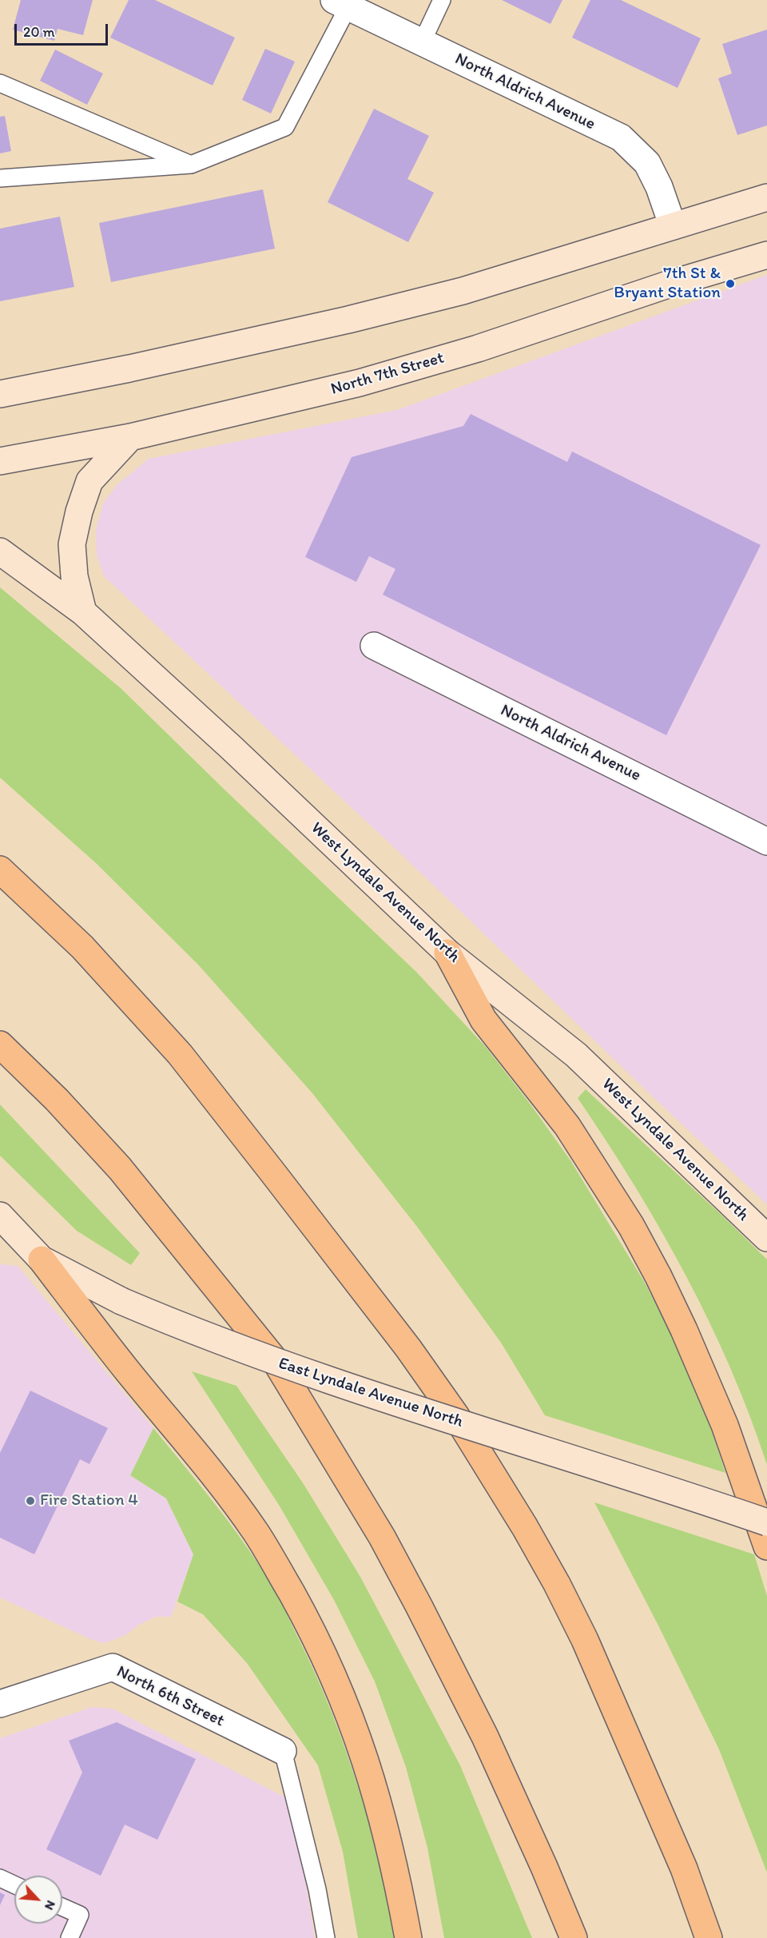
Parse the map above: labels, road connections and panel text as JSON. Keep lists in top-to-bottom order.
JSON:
{
  "streets": {
    "main road": ["North 7th Street", "West Lyndale Avenue North", "East Lyndale Avenue North"],
    "street": ["North Aldrich Avenue", "North 6th Street"]
  },
  "places": ["7th St & Bryant Station", "Fire Station 4"],
  "scale_bar": "20 m",
  "north": "bottom right"
}
